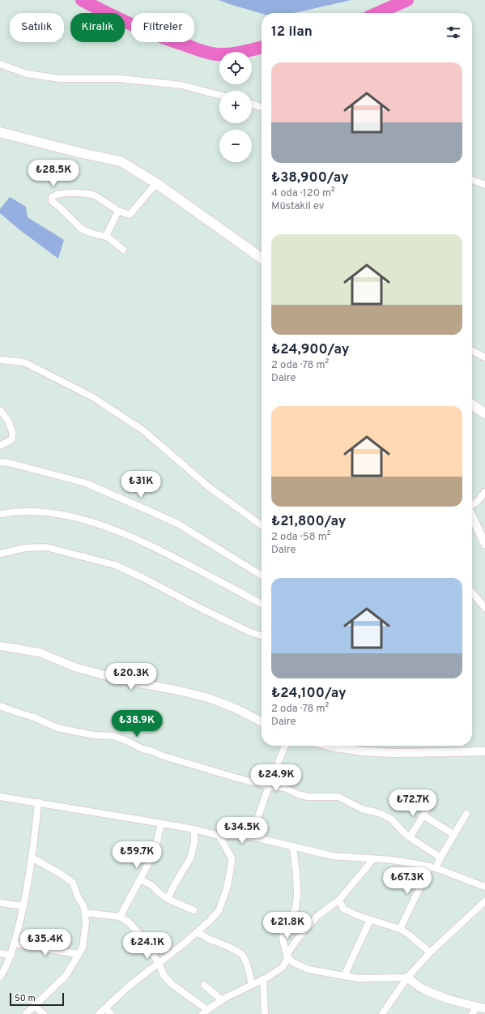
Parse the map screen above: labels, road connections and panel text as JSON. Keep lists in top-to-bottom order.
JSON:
{
  "scale_bar": "50 m",
  "page": {
    "chip": ["Satılık", "Kiralık", "Filtreler"],
    "heading": "12 ilan",
    "map_buttons": ["+", "−"],
    "list": [
      {
        "name": "₺38,900/ay",
        "note": "4 oda · 120 m² · Müstakil ev"
      },
      {
        "name": "₺24,900/ay",
        "note": "2 oda · 78 m² · Daire"
      },
      {
        "name": "₺21,800/ay",
        "note": "2 oda · 58 m² · Daire"
      },
      {
        "name": "₺24,100/ay",
        "note": "2 oda · 78 m² · Daire"
      }
    ],
    "price": [
      "₺28.5K",
      "₺31K",
      "₺20.3K",
      "₺38.9K",
      "₺24.9K",
      "₺72.7K",
      "₺34.5K",
      "₺59.7K",
      "₺67.3K",
      "₺21.8K",
      "₺35.4K",
      "₺24.1K"
    ],
    "scale": "50 m"
  }
}
